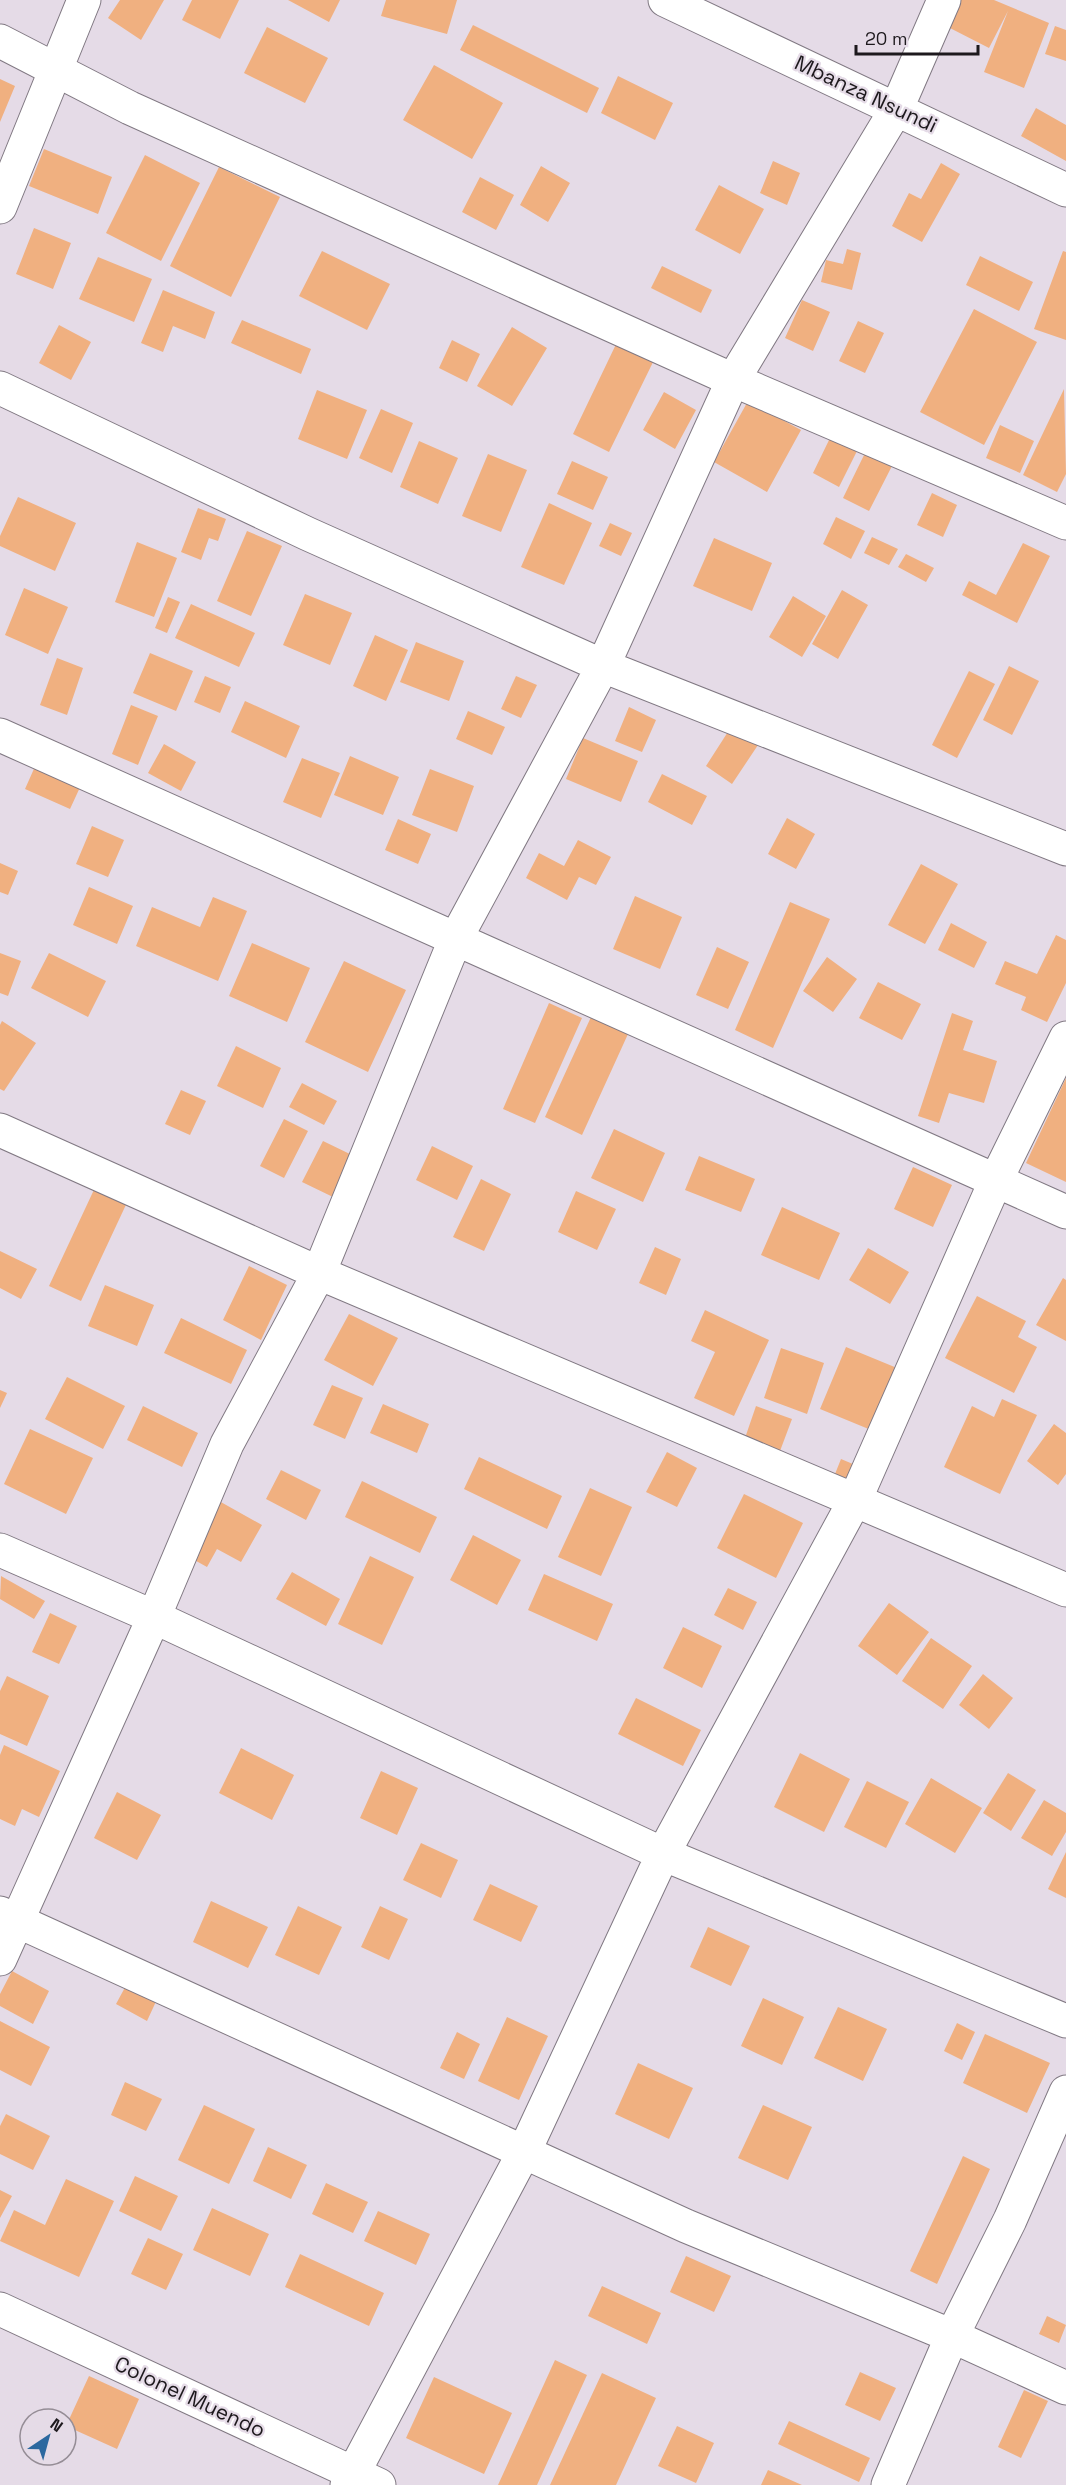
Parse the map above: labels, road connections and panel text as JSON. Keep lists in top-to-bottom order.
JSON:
{
  "streets": {
    "street": ["Mbanza Nsundi", "Colonel Muendo"]
  },
  "scale_bar": "20 m",
  "north": "top right"
}
